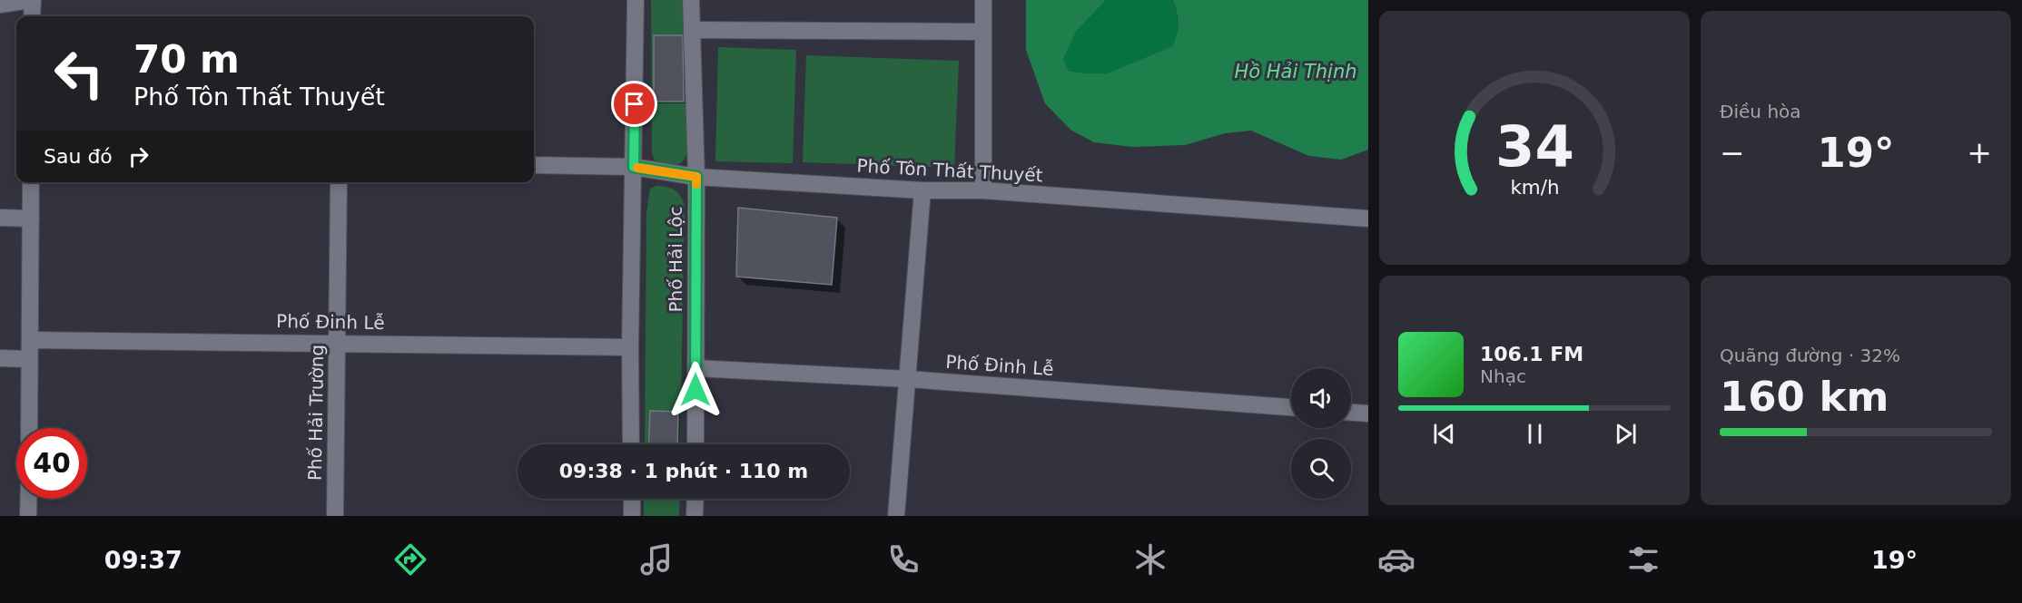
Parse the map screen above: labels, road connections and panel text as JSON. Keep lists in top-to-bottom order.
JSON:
{
  "streets": {
    "street": [
      "Phố Tôn Thất Thuyết",
      "Phố Hải Lộc",
      "Phố Đinh Lễ",
      "Phố Hải Trường"
    ]
  },
  "crossings": [
    ["Phố Tôn Thất Thuyết", "Phố Hải Lộc"],
    ["Phố Hải Lộc", "Phố Đinh Lễ"],
    ["Phố Đinh Lễ", "Phố Hải Trường"]
  ],
  "water": ["Hồ Hải Thịnh"],
  "page": {
    "tile": [
      "Điều hòa",
      ["Quãng đường · 32%", "160 km"]
    ],
    "turn": ["70 m", "Phố Tôn Thất Thuyết"],
    "then": "Sau đó",
    "heat": ["−", "19°", "+"],
    "song": ["106.1 FM", "Nhạc"],
    "limit": "40",
    "trip": "09:38 · 1 phút · 110 m",
    "tabs": ["09:37", "19°"],
    "gauge": ["34", "km/h"]
  }
}
